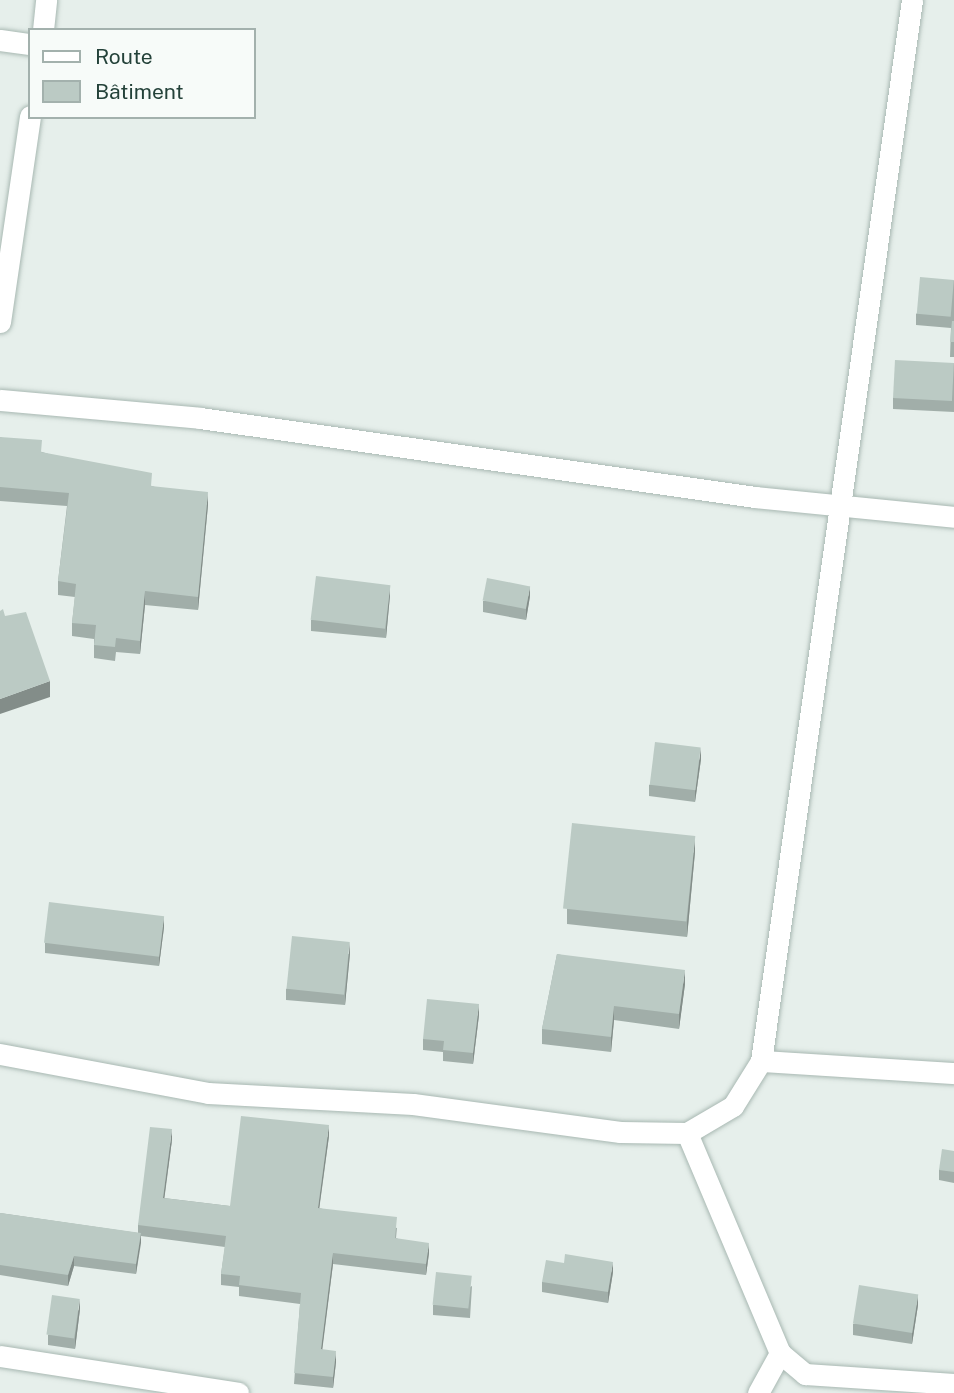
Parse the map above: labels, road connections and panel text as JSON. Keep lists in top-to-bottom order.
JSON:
{
  "legend": ["Route", "Bâtiment"]
}
